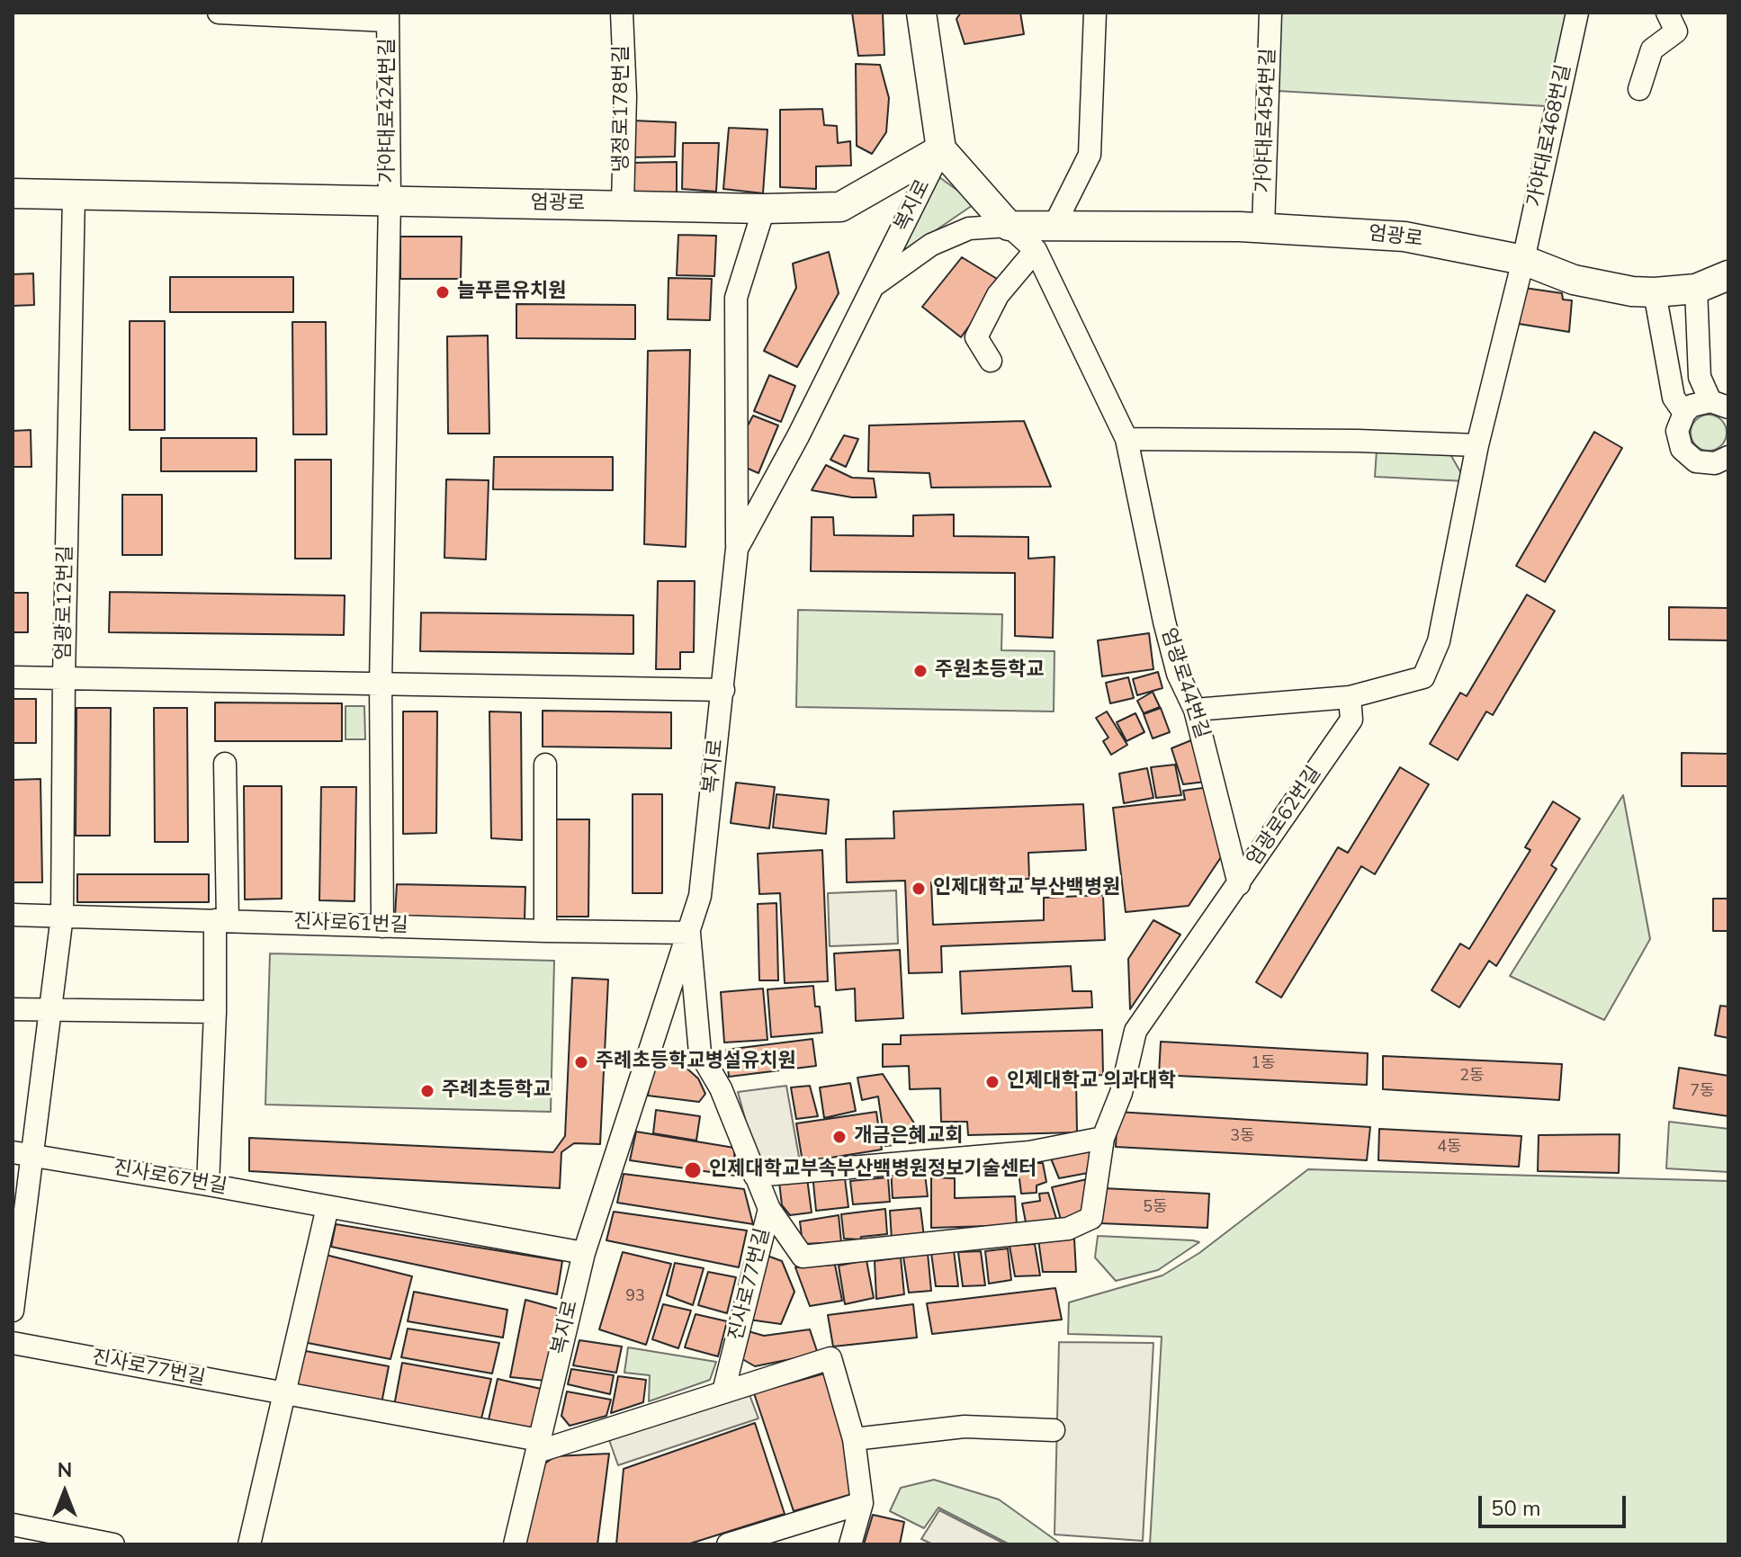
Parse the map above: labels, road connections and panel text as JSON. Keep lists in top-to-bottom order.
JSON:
{
  "streets": {
    "main road": ["엄광로"],
    "street": [
      "냉정로178번길",
      "가야대로424번길",
      "가야대로454번길",
      "가야대로468번길",
      "복지로",
      "엄광로12번길",
      "엄광로44번길",
      "엄광로62번길",
      "진사로61번길",
      "진사로67번길",
      "진사로77번길"
    ]
  },
  "crossings": [
    ["냉정로178번길", "엄광로"],
    ["가야대로424번길", "엄광로"],
    ["가야대로424번길", "진사로61번길"],
    ["가야대로454번길", "엄광로"],
    ["가야대로468번길", "엄광로"],
    ["엄광로", "복지로"],
    ["엄광로", "엄광로12번길"],
    ["엄광로", "엄광로44번길"],
    ["복지로", "진사로61번길"],
    ["복지로", "진사로67번길"],
    ["복지로", "진사로77번길"],
    ["엄광로12번길", "진사로61번길"],
    ["엄광로12번길", "진사로67번길"],
    ["엄광로44번길", "엄광로62번길"],
    ["엄광로62번길", "진사로77번길"],
    ["진사로61번길", "진사로77번길"]
  ],
  "places": [
    "늘푸른유치원",
    "주원초등학교",
    "인제대학교 부산백병원",
    "주례초등학교병설유치원",
    "인제대학교 의과대학",
    "주례초등학교",
    "개금은혜교회",
    "인제대학교부속부산백병원정보기술센터"
  ],
  "house_numbers": [
    "1동",
    "2동",
    "7동",
    "3동",
    "4동",
    "5동",
    "93"
  ],
  "scale_bar": "50 m",
  "north": "top"
}
